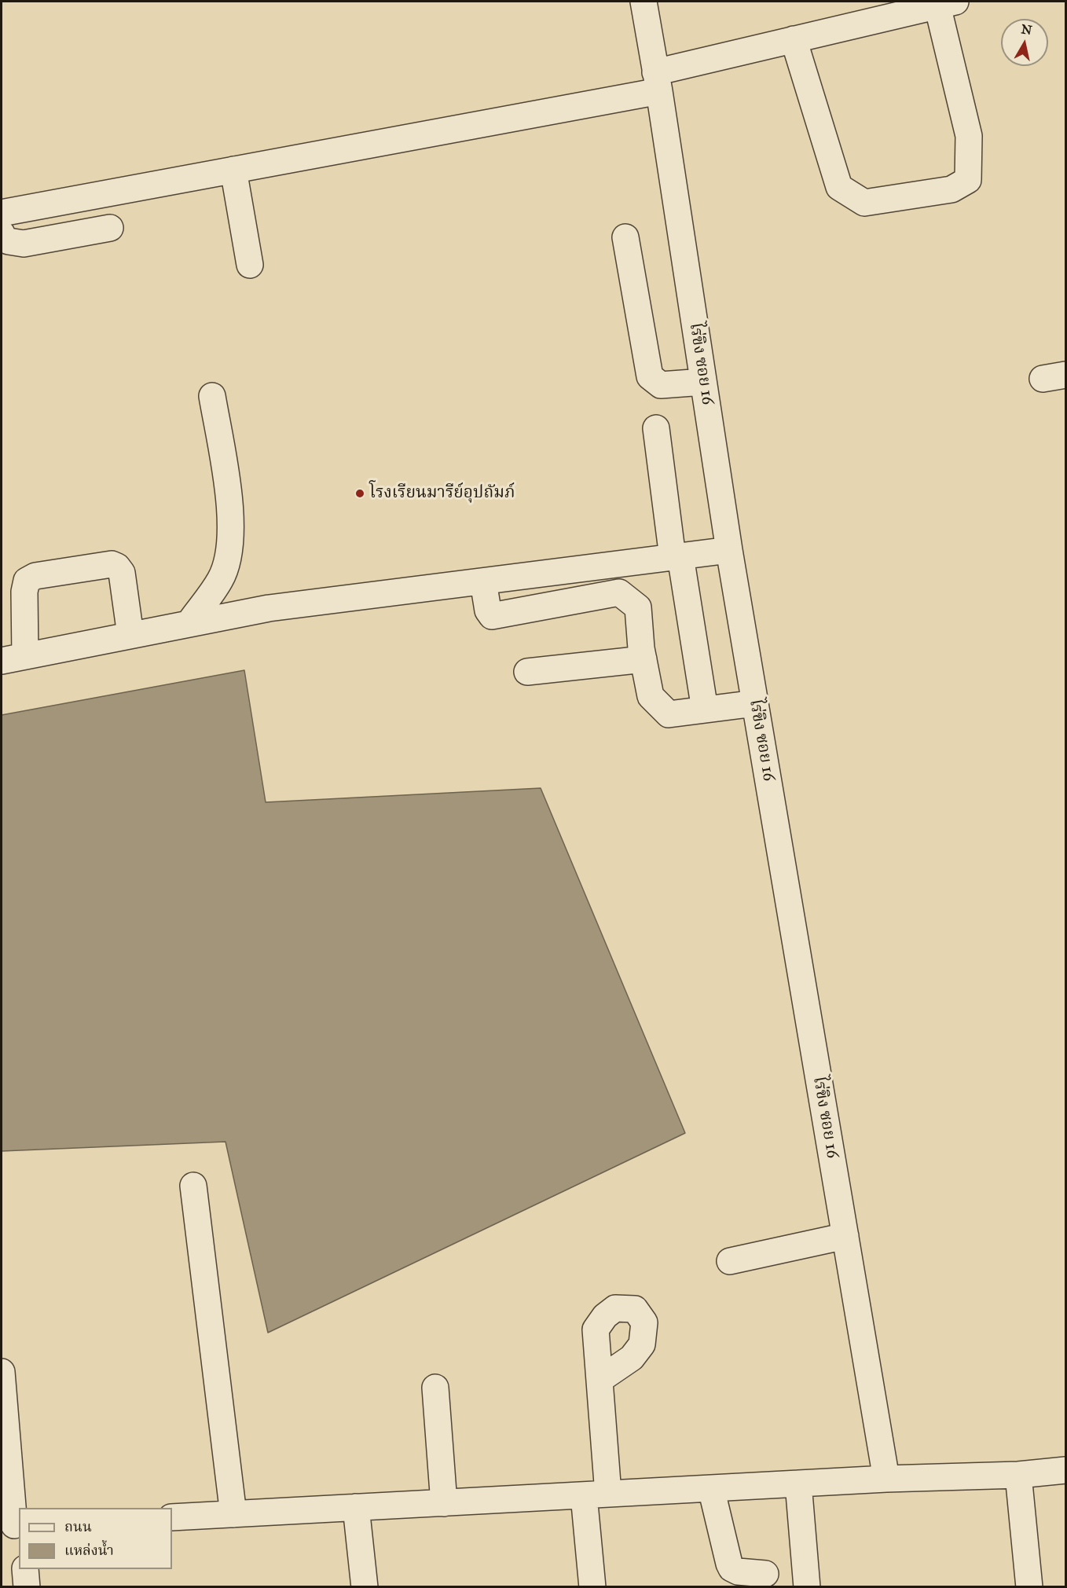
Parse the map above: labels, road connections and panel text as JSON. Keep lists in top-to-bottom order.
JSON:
{
  "streets": {
    "street": ["ไร่ขิง ซอย 16"]
  },
  "places": ["โรงเรียนมารีย์อุปถัมภ์"],
  "legend": ["ถนน", "แหล่งน้ำ"],
  "north": "top"
}
